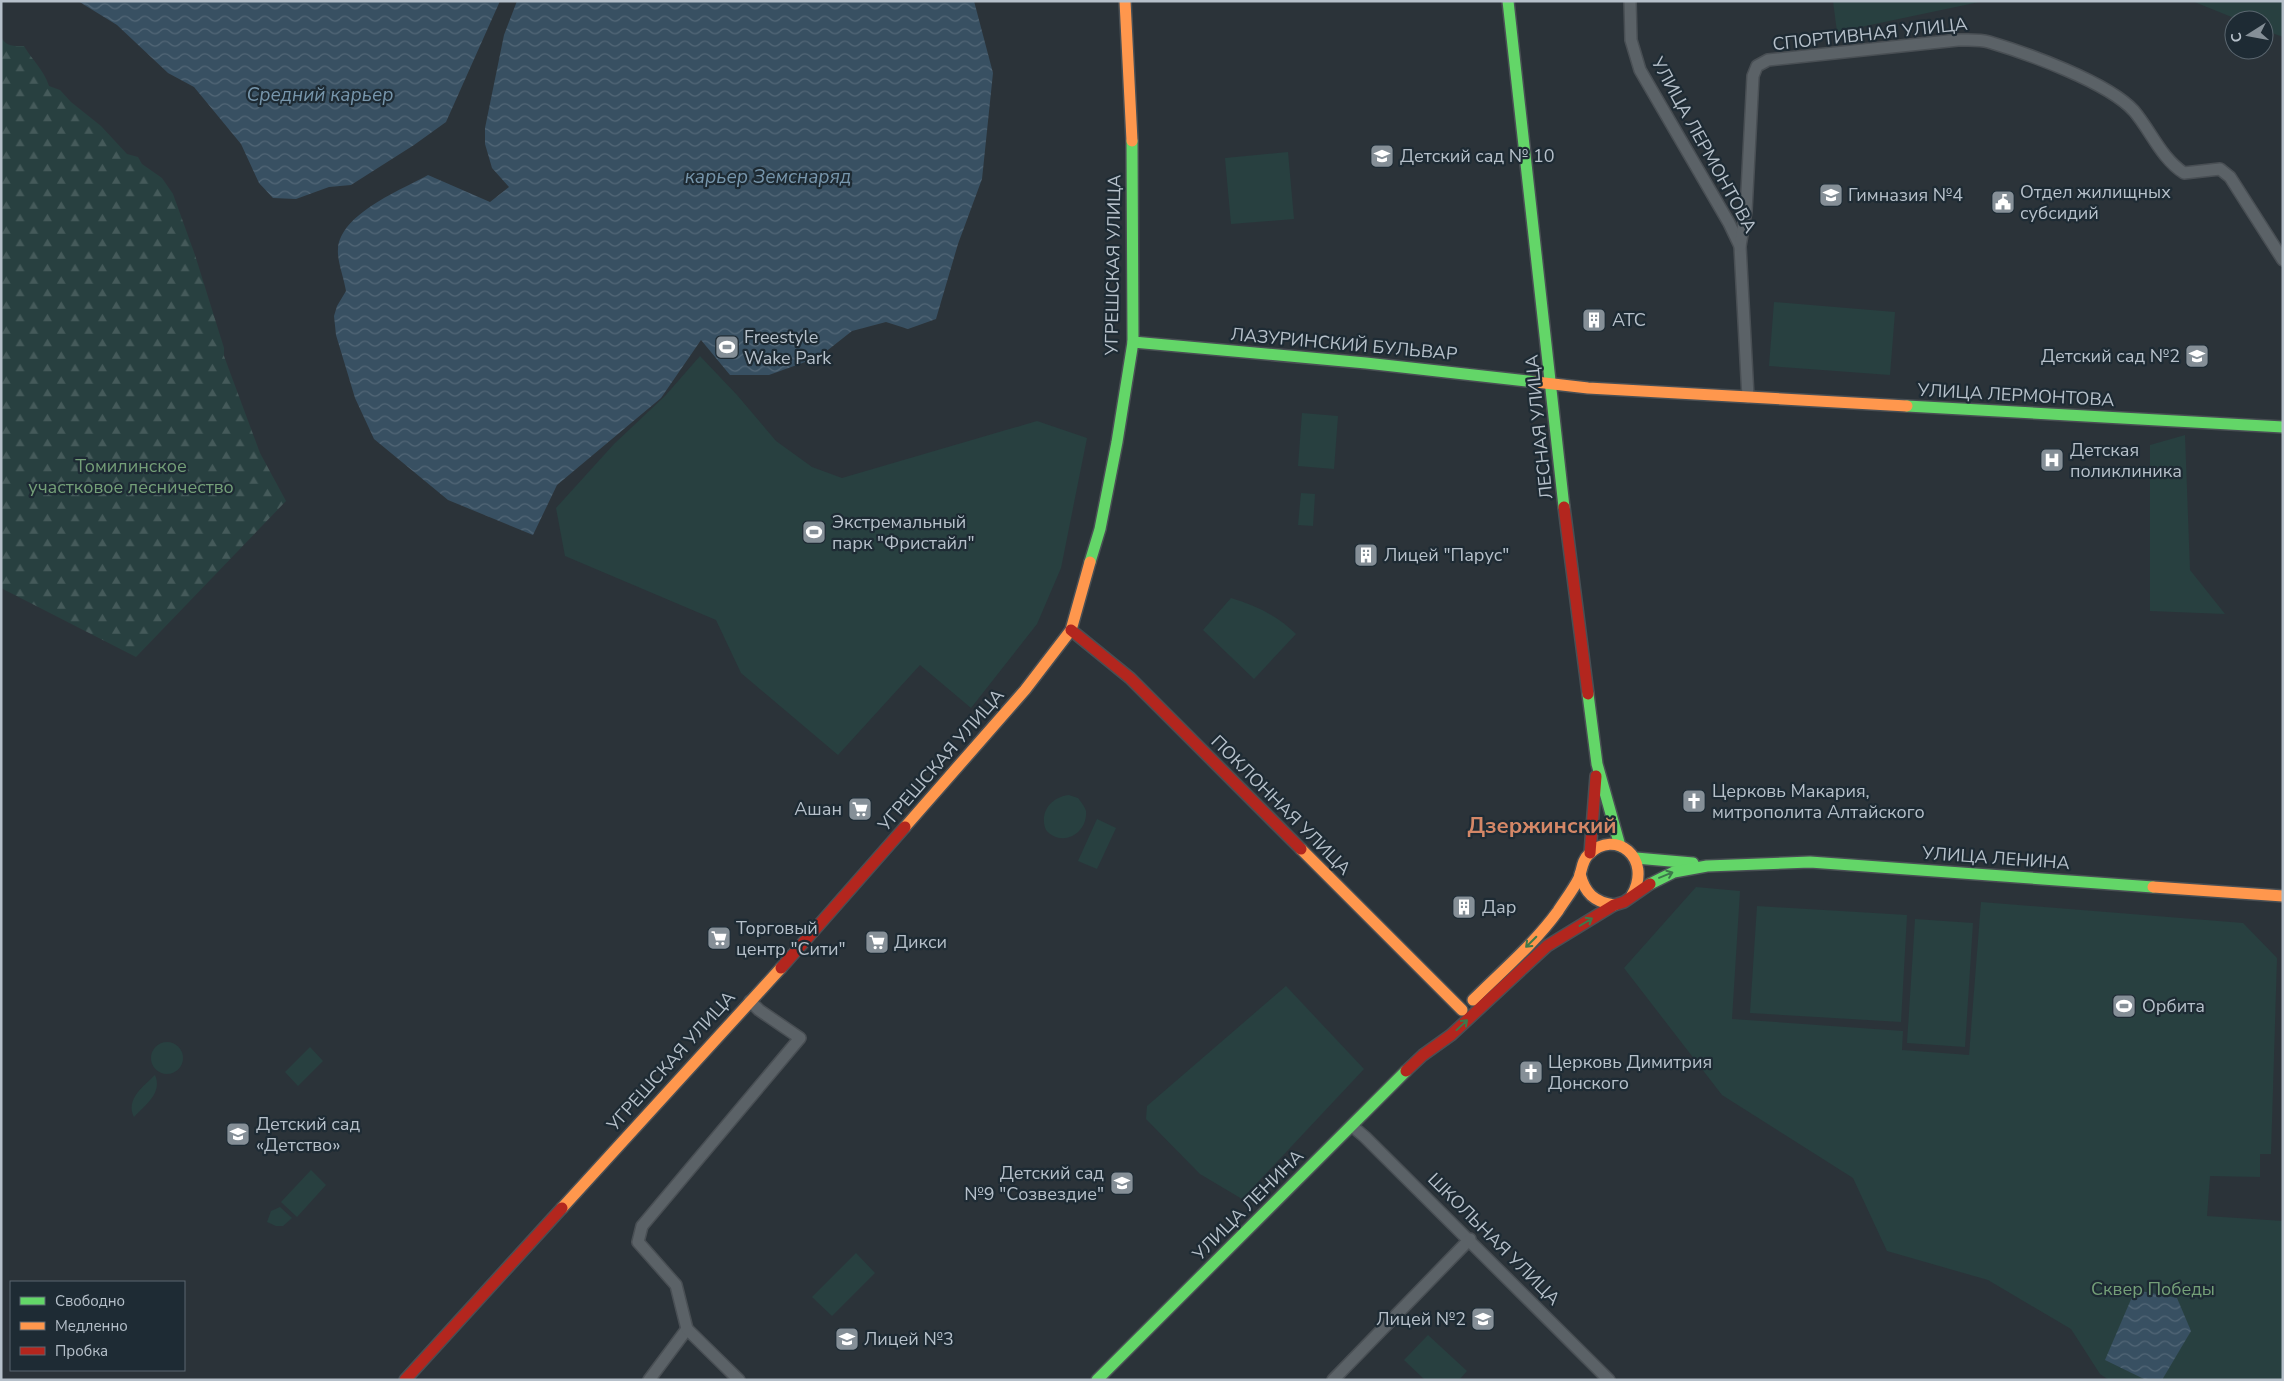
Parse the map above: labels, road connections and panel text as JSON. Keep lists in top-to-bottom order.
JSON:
{
  "streets": {
    "street": [
      "СПОРТИВНАЯ УЛИЦА",
      "УЛИЦА ЛЕРМОНТОВА",
      "УГРЕШСКАЯ УЛИЦА",
      "ЛАЗУРИНСКИЙ БУЛЬВАР",
      "ЛЕСНАЯ УЛИЦА",
      "ПОКЛОННАЯ УЛИЦА",
      "УЛИЦА ЛЕНИНА",
      "ШКОЛЬНАЯ УЛИЦА"
    ]
  },
  "crossings": [
    ["СПОРТИВНАЯ УЛИЦА", "УЛИЦА ЛЕРМОНТОВА"],
    ["УЛИЦА ЛЕРМОНТОВА", "ЛАЗУРИНСКИЙ БУЛЬВАР"],
    ["УЛИЦА ЛЕРМОНТОВА", "ЛЕСНАЯ УЛИЦА"],
    ["УГРЕШСКАЯ УЛИЦА", "ЛАЗУРИНСКИЙ БУЛЬВАР"],
    ["УГРЕШСКАЯ УЛИЦА", "ПОКЛОННАЯ УЛИЦА"],
    ["ЛАЗУРИНСКИЙ БУЛЬВАР", "ЛЕСНАЯ УЛИЦА"],
    ["ЛЕСНАЯ УЛИЦА", "УЛИЦА ЛЕНИНА"],
    ["ПОКЛОННАЯ УЛИЦА", "УЛИЦА ЛЕНИНА"],
    ["УЛИЦА ЛЕНИНА", "ШКОЛЬНАЯ УЛИЦА"]
  ],
  "districts": ["Дзержинский"],
  "water": ["Средний карьер", "карьер Земснаряд"],
  "parks": ["Томилинское участковое лесничество", "Сквер Победы"],
  "places": {
    "school or university": [
      "Детский сад № 10",
      "Гимназия №4",
      "Детский сад №2",
      "Детский сад «Детство»",
      "Детский сад №9 \"Созвездие\"",
      "Лицей №2",
      "Лицей №3"
    ],
    "public building": ["Отдел жилищных субсидий"],
    "building": ["АТС", "Лицей \"Парус\"", "Дар"],
    "sports": ["Freestyle Wake Park", "Экстремальный парк \"Фристайл\"", "Орбита"],
    "hospital": ["Детская поликлиника"],
    "church": ["Церковь Макария, митрополита Алтайского", "Церковь Димитрия Донского"],
    "supermarket": ["Ашан", "Торговый центр \"Сити\"", "Дикси"]
  },
  "legend": ["Свободно", "Медленно", "Пробка"],
  "north": "left"
}
